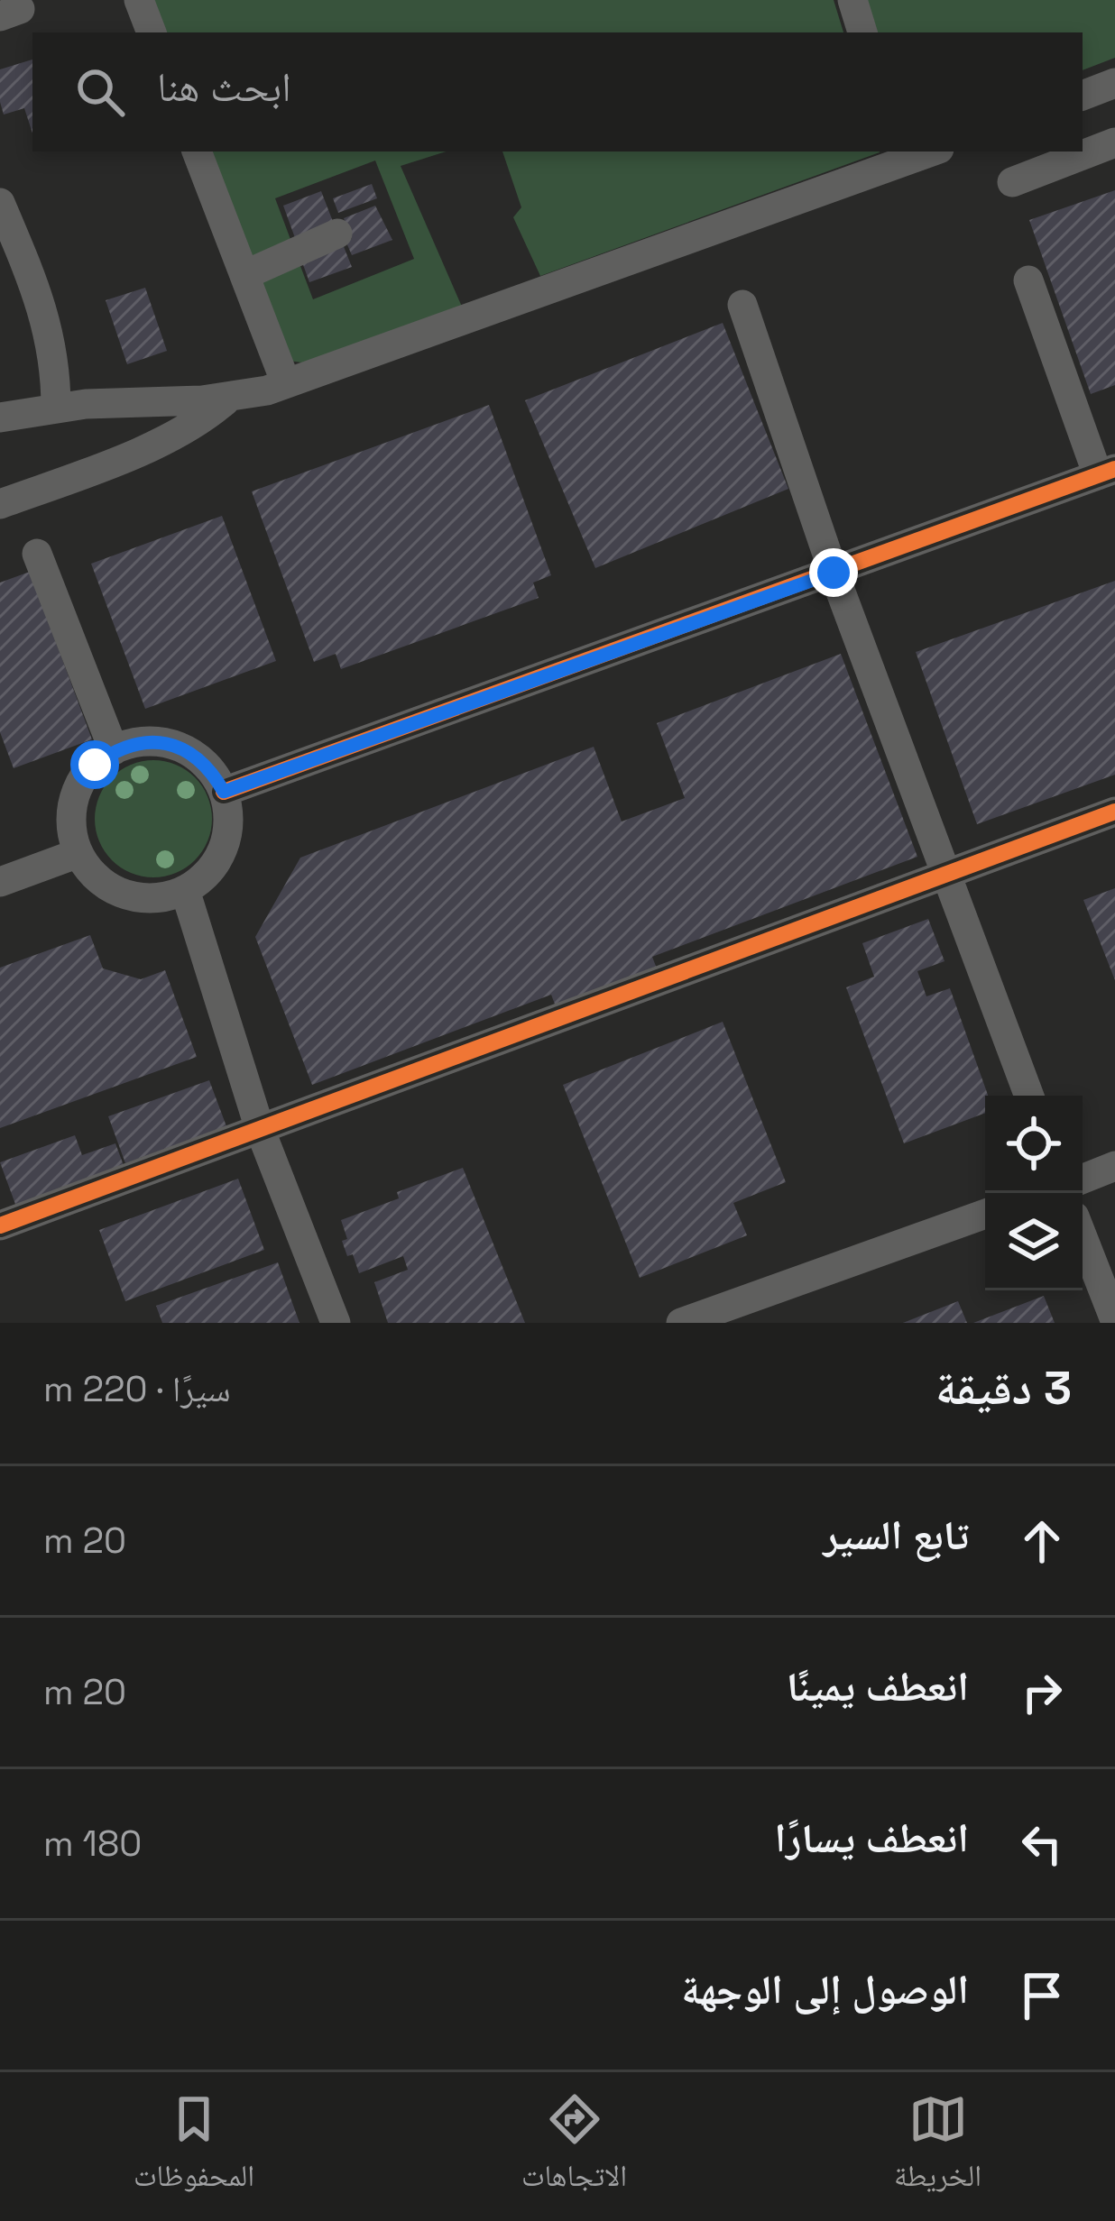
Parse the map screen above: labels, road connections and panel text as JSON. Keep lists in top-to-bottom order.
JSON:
{
  "page": {
    "search": "ابحث هنا",
    "heading": ["3 دقيقة", "سيرًا · 220 m"],
    "list": [
      ["تابع السير", "20 m"],
      ["انعطف يمينًا", "20 m"],
      ["انعطف يسارًا", "180 m"],
      "الوصول إلى الوجهة"
    ],
    "nav": ["الخريطة", "الاتجاهات", "المحفوظات"]
  }
}
